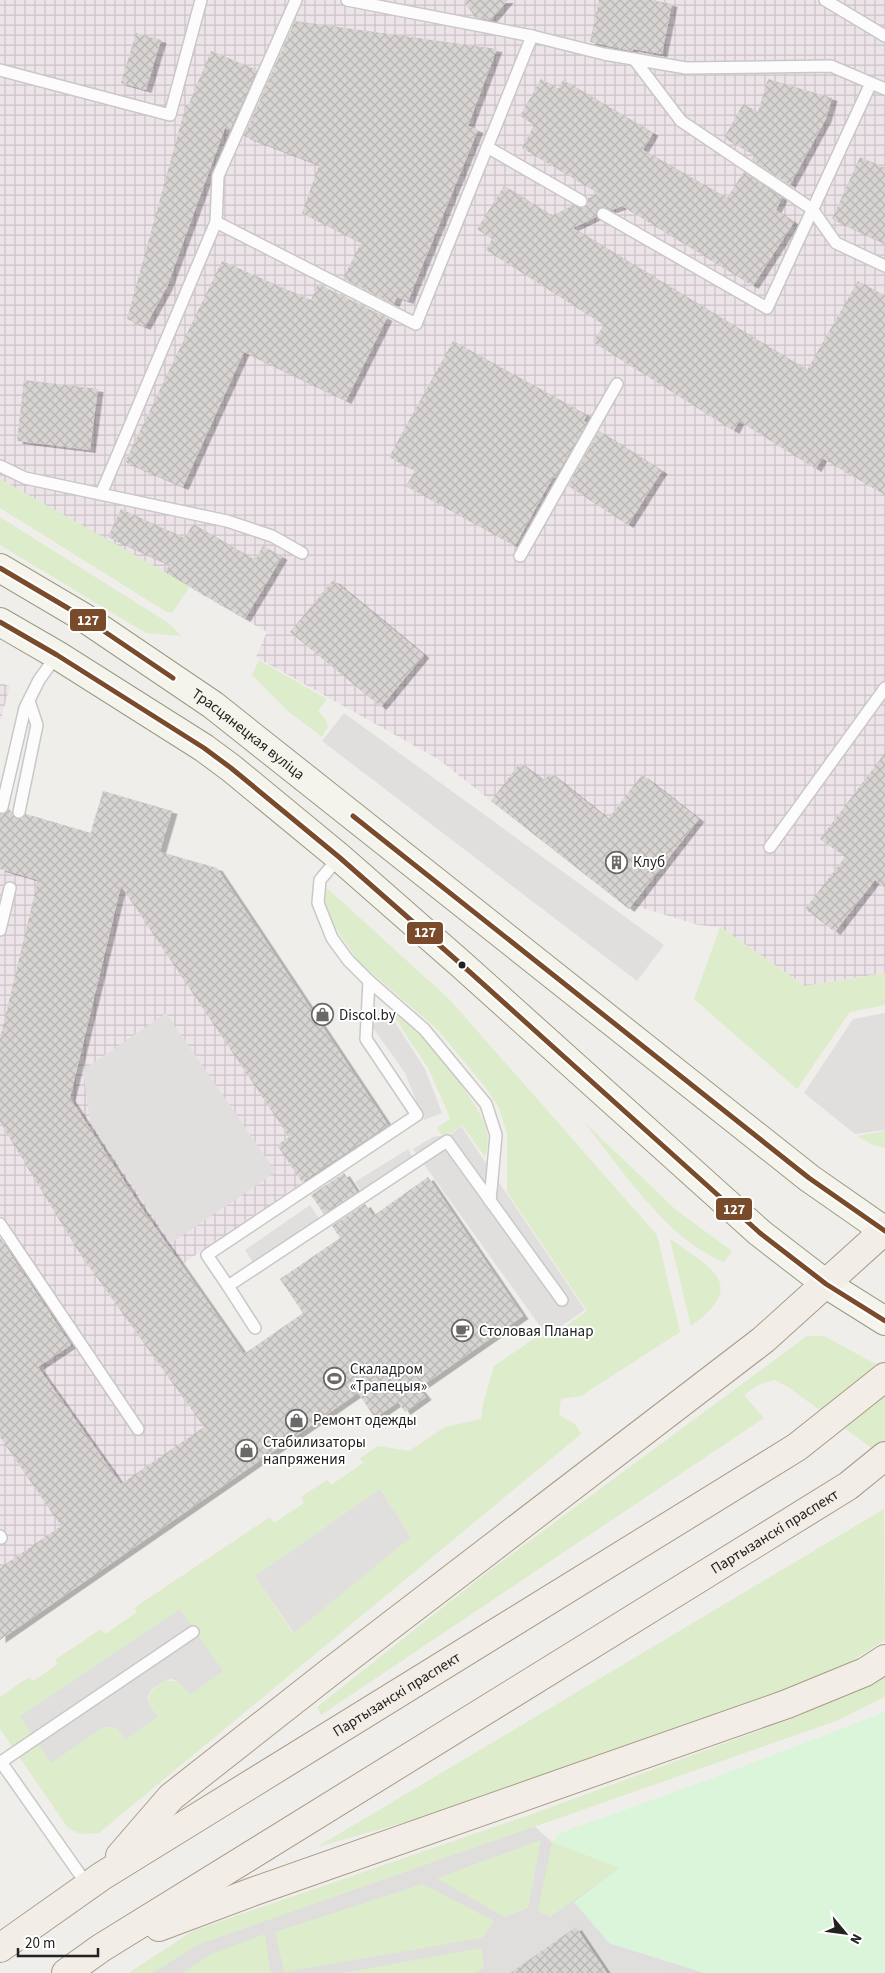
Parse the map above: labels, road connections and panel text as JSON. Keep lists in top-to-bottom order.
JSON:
{
  "streets": {
    "main road": ["Трасцянецкая вуліца", "Партызанскі праспект"]
  },
  "places": {
    "building": ["Клуб"],
    "shop": ["Discol.by", "Ремонт одежды", "Стабилизаторы напряжения"],
    "cafe": ["Столовая Планар"],
    "sports": ["Скаладром «Трапецыя»"]
  },
  "lines": ["transit line 127"],
  "scale_bar": "20 m",
  "north": "bottom right"
}
